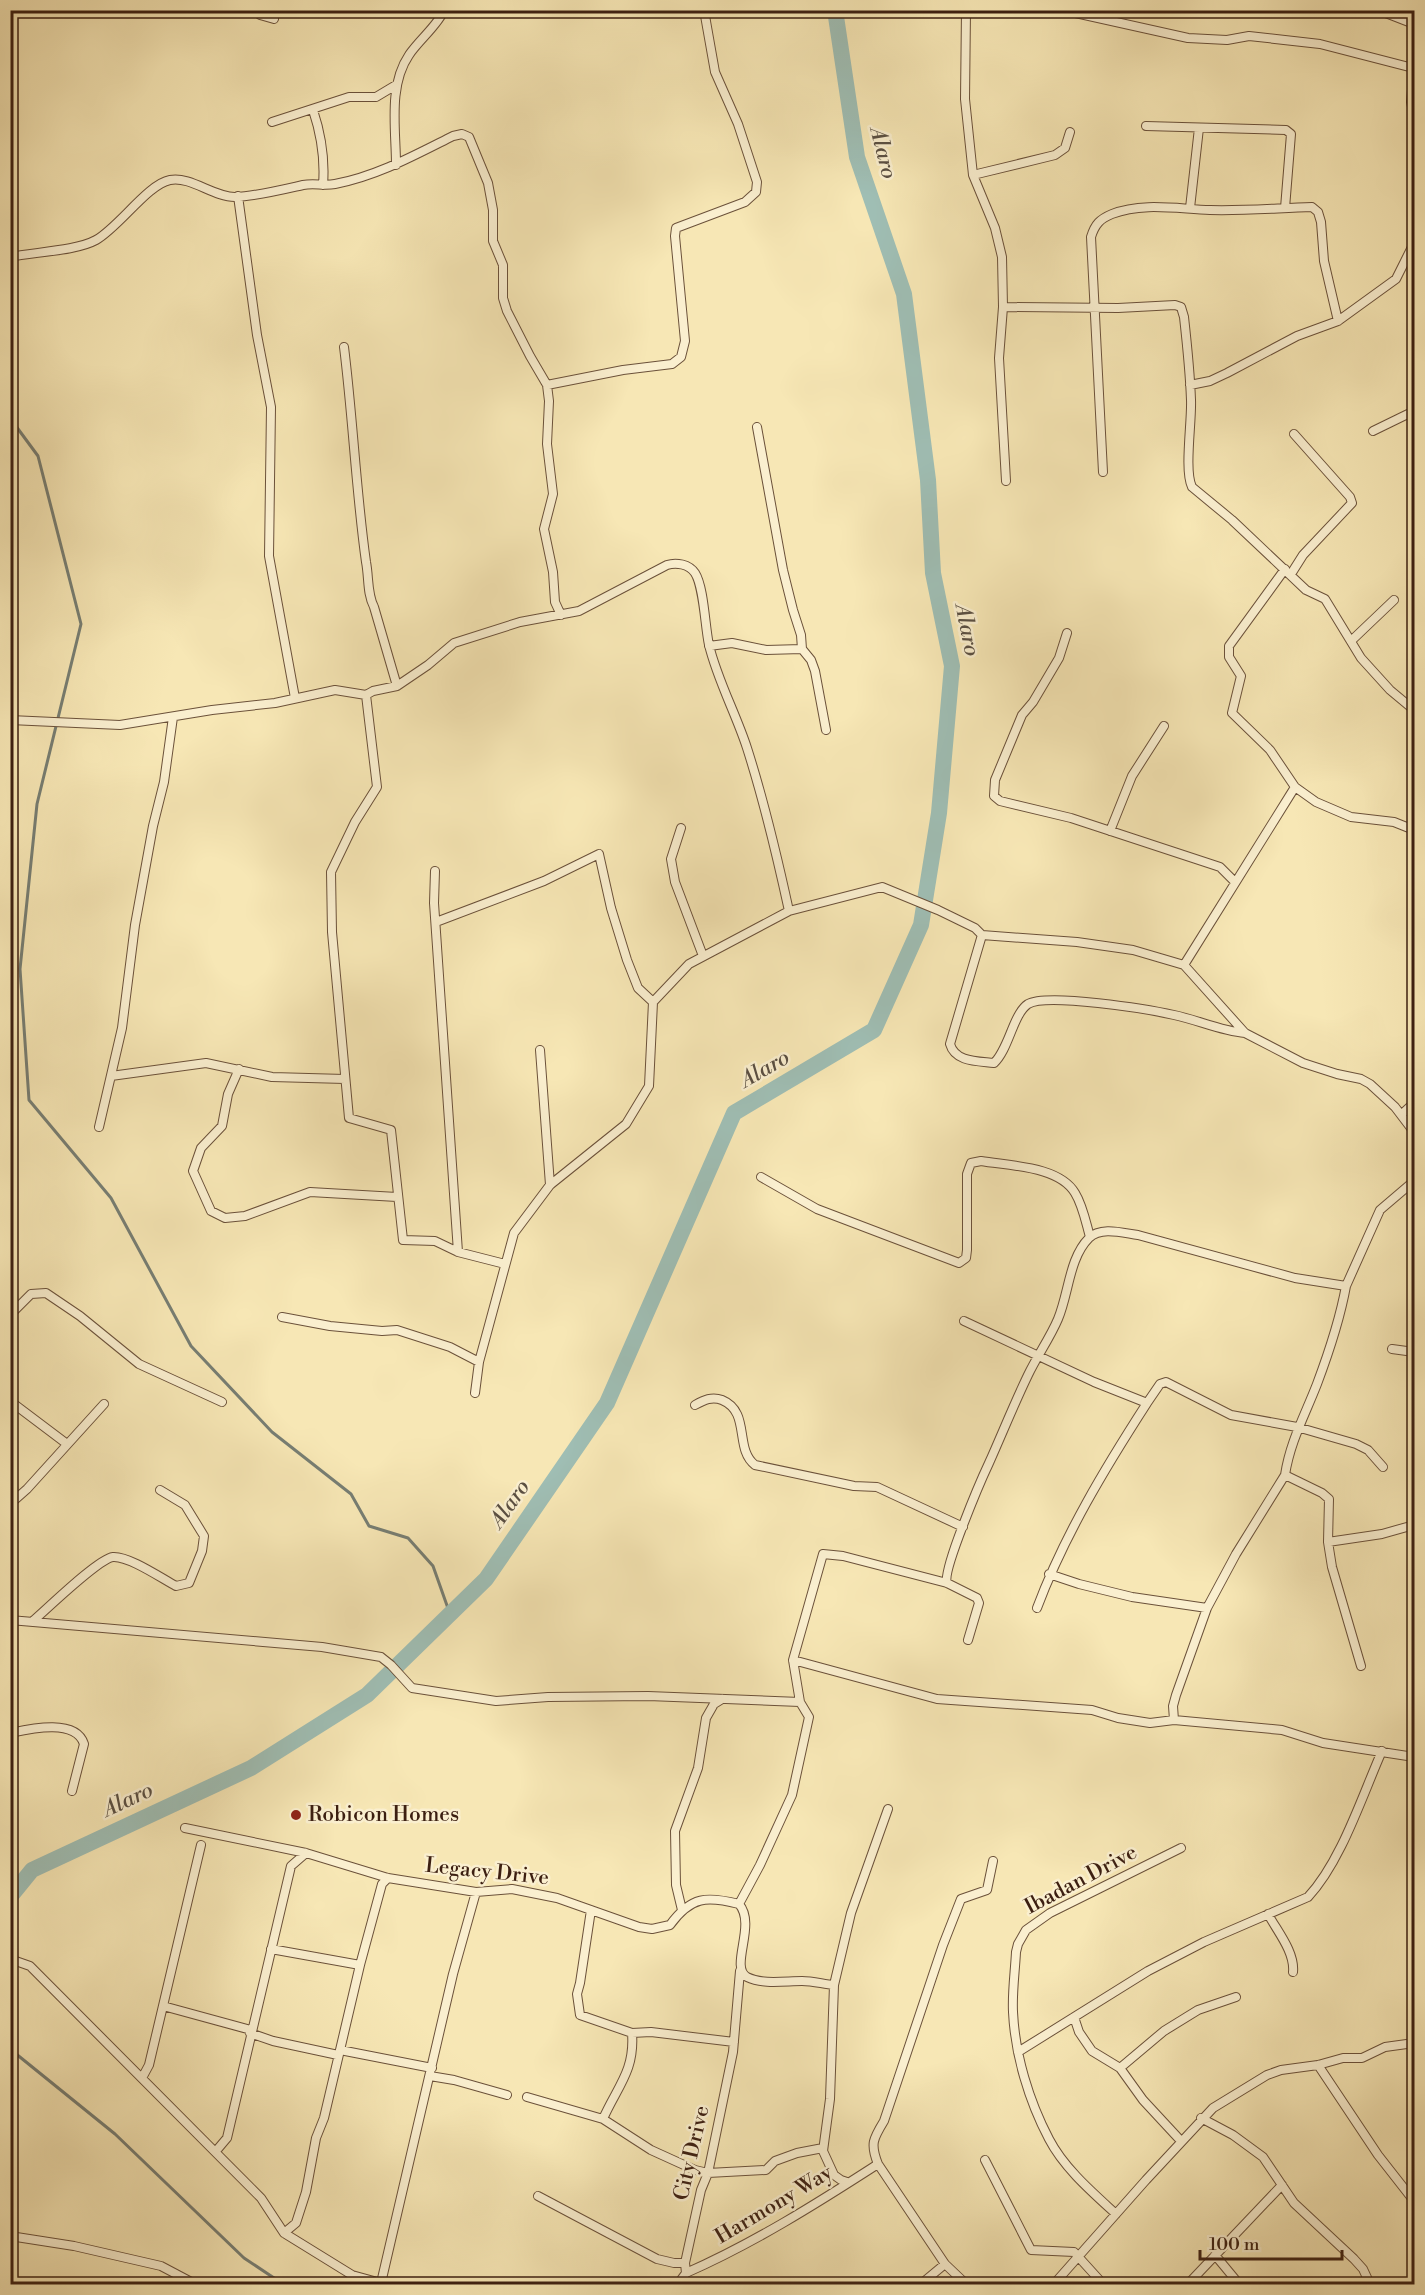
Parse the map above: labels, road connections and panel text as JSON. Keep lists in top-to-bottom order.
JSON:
{
  "streets": {
    "street": [
      "Legacy Drive",
      "Ibadan Drive",
      "City Drive",
      "Harmony Way"
    ]
  },
  "crossings": [
    ["Legacy Drive", "City Drive"],
    ["City Drive", "Harmony Way"]
  ],
  "water": ["Alaro"],
  "places": ["Robicon Homes"],
  "scale_bar": "100 m"
}
